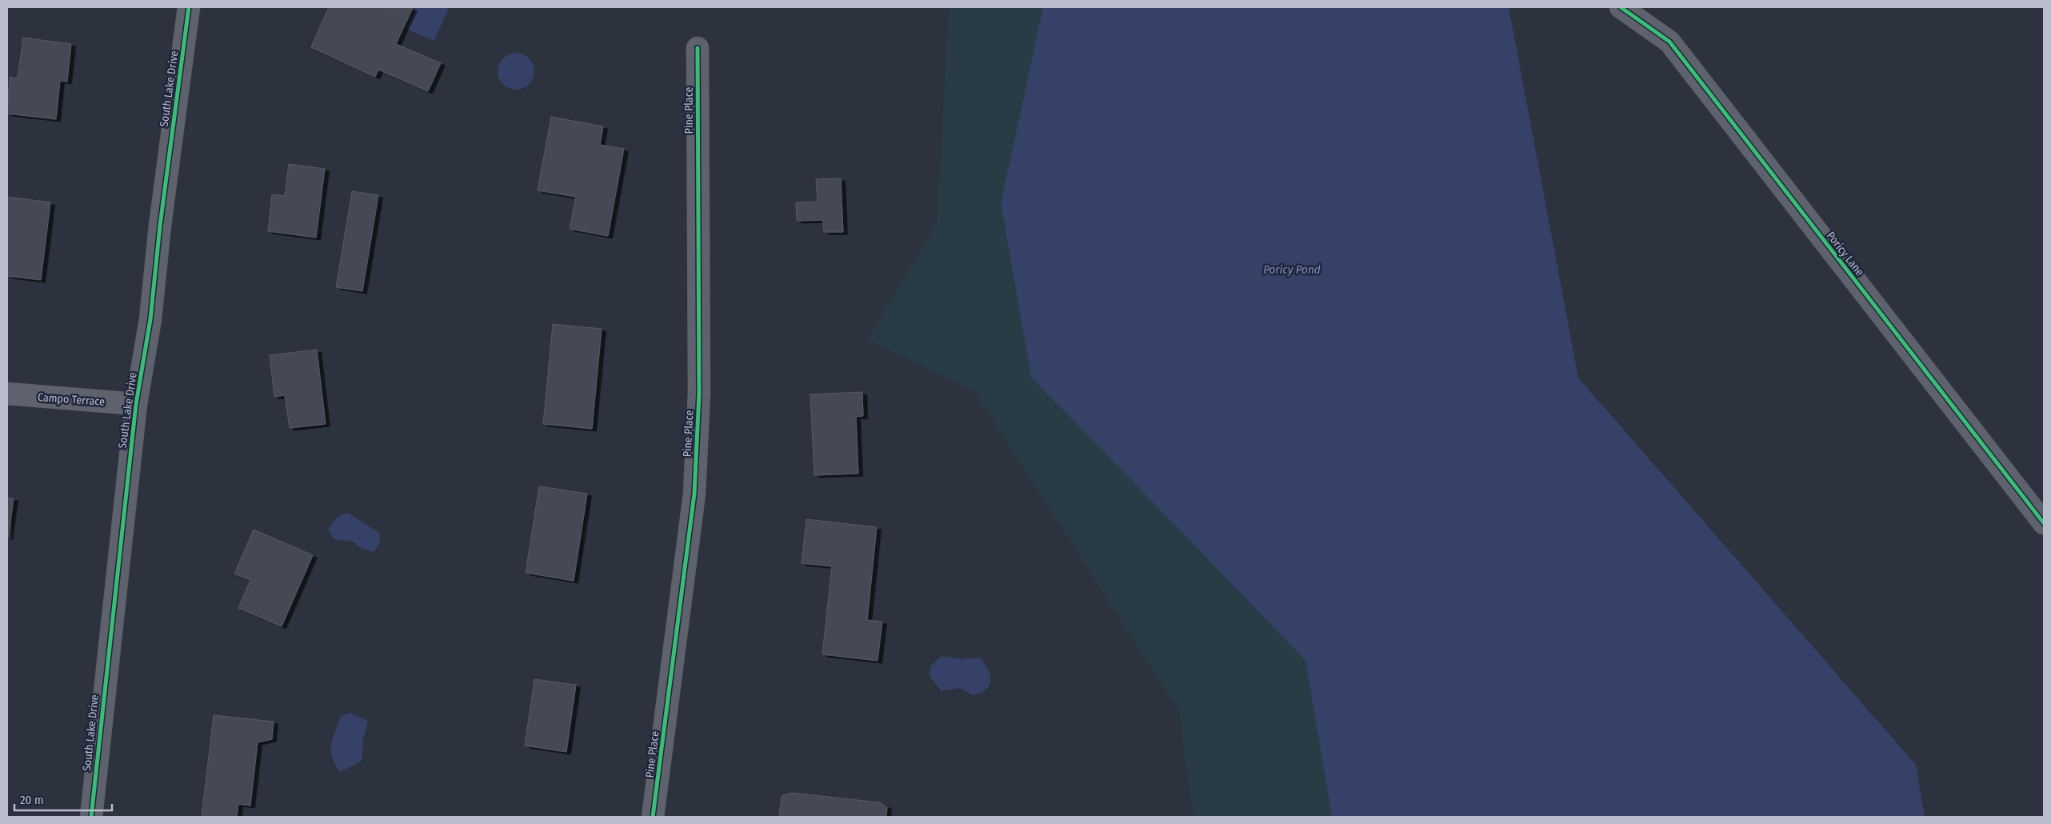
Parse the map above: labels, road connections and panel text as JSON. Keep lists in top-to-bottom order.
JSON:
{
  "streets": {
    "street": [
      "South Lake Drive",
      "Pine Place",
      "Poricy Lane",
      "Campo Terrace"
    ]
  },
  "crossings": [
    ["South Lake Drive", "Campo Terrace"]
  ],
  "water": ["Poricy Pond"],
  "scale_bar": "20 m"
}
